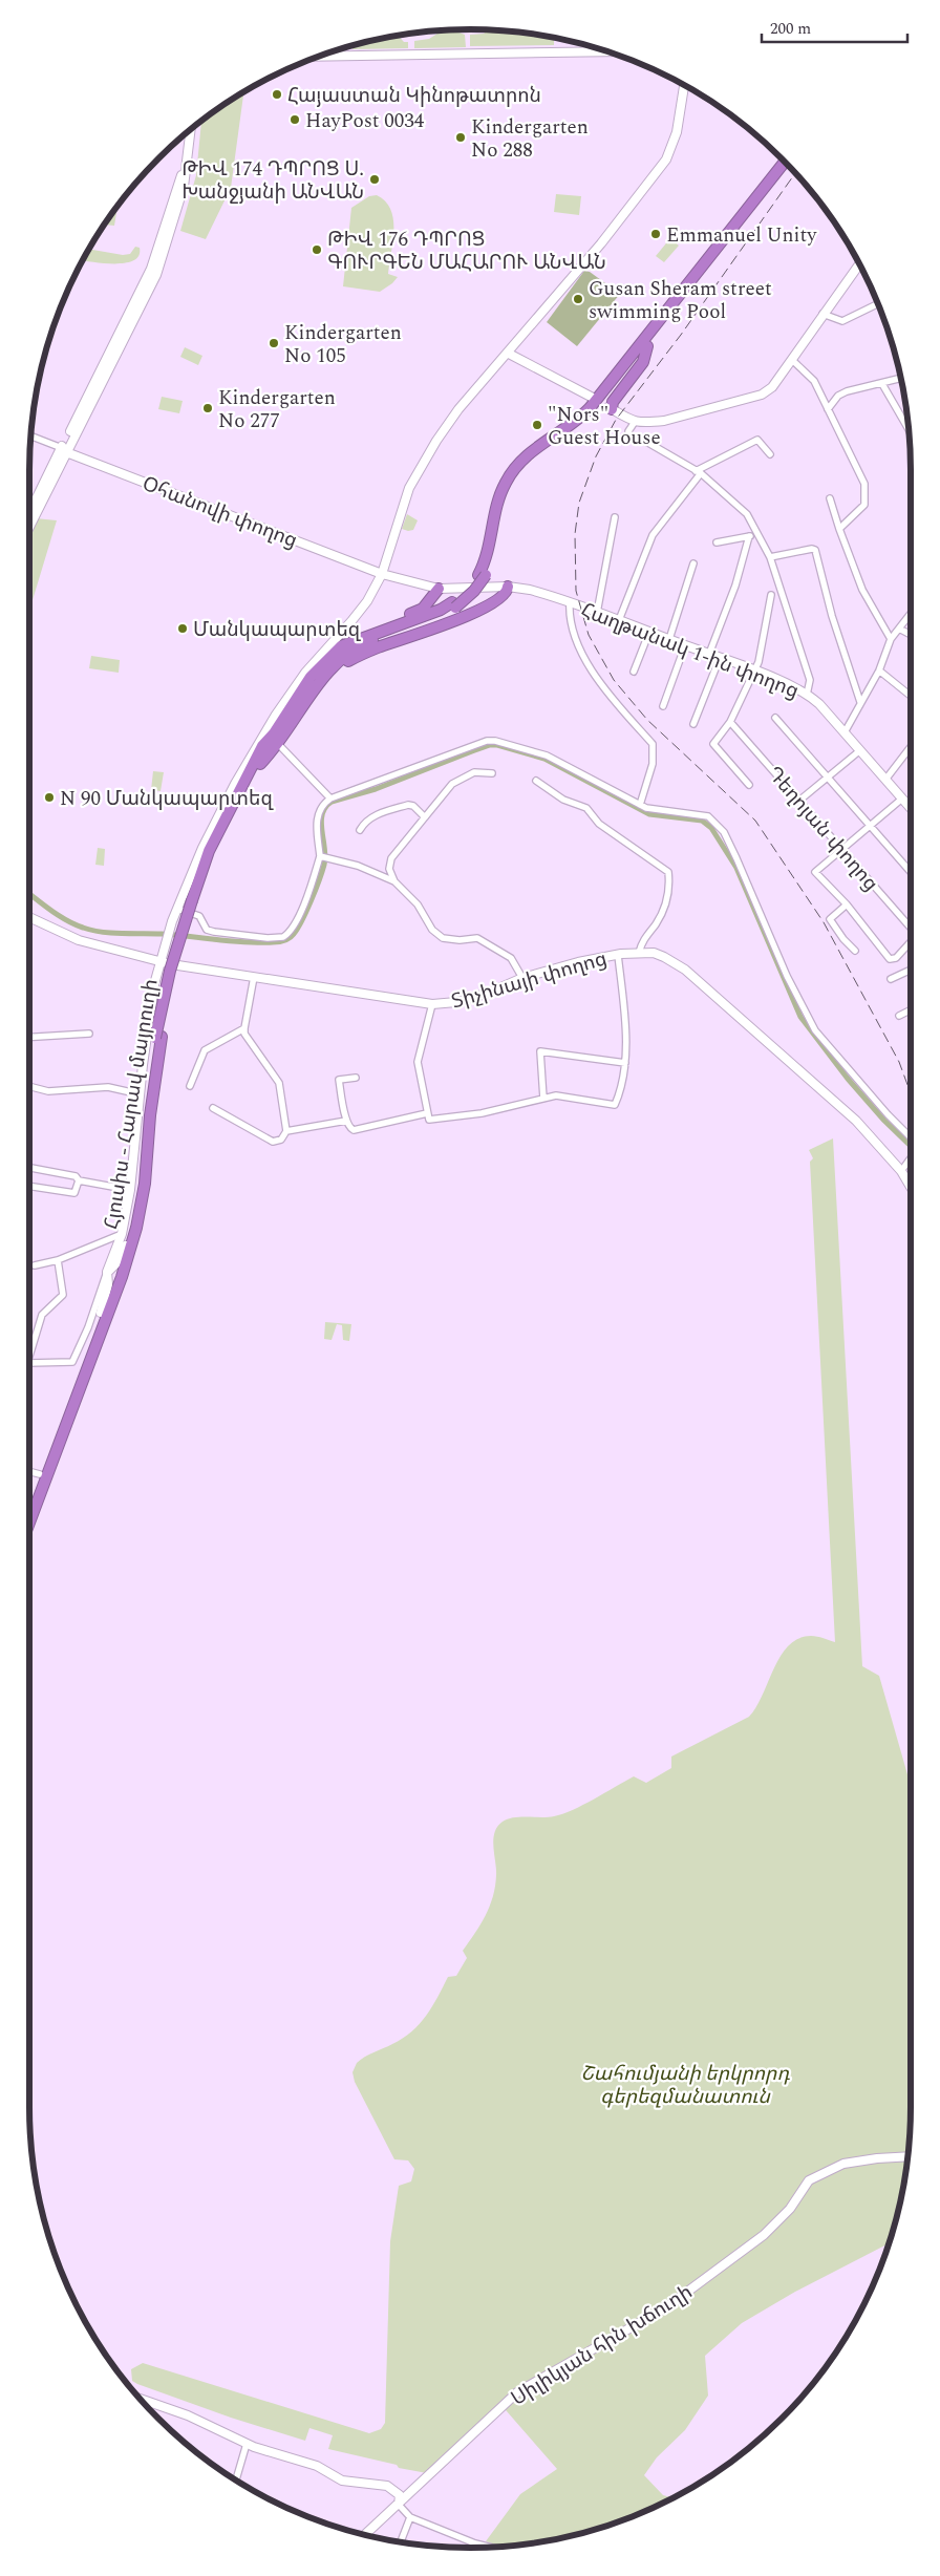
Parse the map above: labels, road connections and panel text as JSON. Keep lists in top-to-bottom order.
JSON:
{
  "streets": {
    "highway": ["Հյուսիս - Հարավ մայրուղի"],
    "street": [
      "Օհանովի փողոց",
      "Հաղթանակ 1-ին փողոց",
      "Դեղոյան փողոց",
      "Տիչինայի փողոց",
      "Սիլիկյան հին խճուղի"
    ]
  },
  "crossings": [
    ["Օհանովի փողոց", "Հաղթանակ 1-ին փողոց"]
  ],
  "parks": ["Շահումյանի երկրորդ գերեզմանատուն"],
  "places": [
    "Հայաստան Կինոթատրոն",
    "HayPost 0034",
    "Kindergarten No 288",
    "ԹԻՎ 174 ԴՊՐՈՑ Ս. Խանջյանի ԱՆՎԱՆ",
    "Emmanuel Unity",
    "ԹԻՎ 176 ԴՊՐՈՑ ԳՈՒՐԳԵՆ ՄԱՀԱՐՈՒ ԱՆՎԱՆ",
    "Gusan Sheram street swimming Pool",
    "Kindergarten No 105",
    "Kindergarten No 277",
    "\"Nors\" Guest House",
    "Մանկապարտեզ",
    "N 90 Մանկապարտեզ"
  ],
  "scale_bar": "200 m"
}
